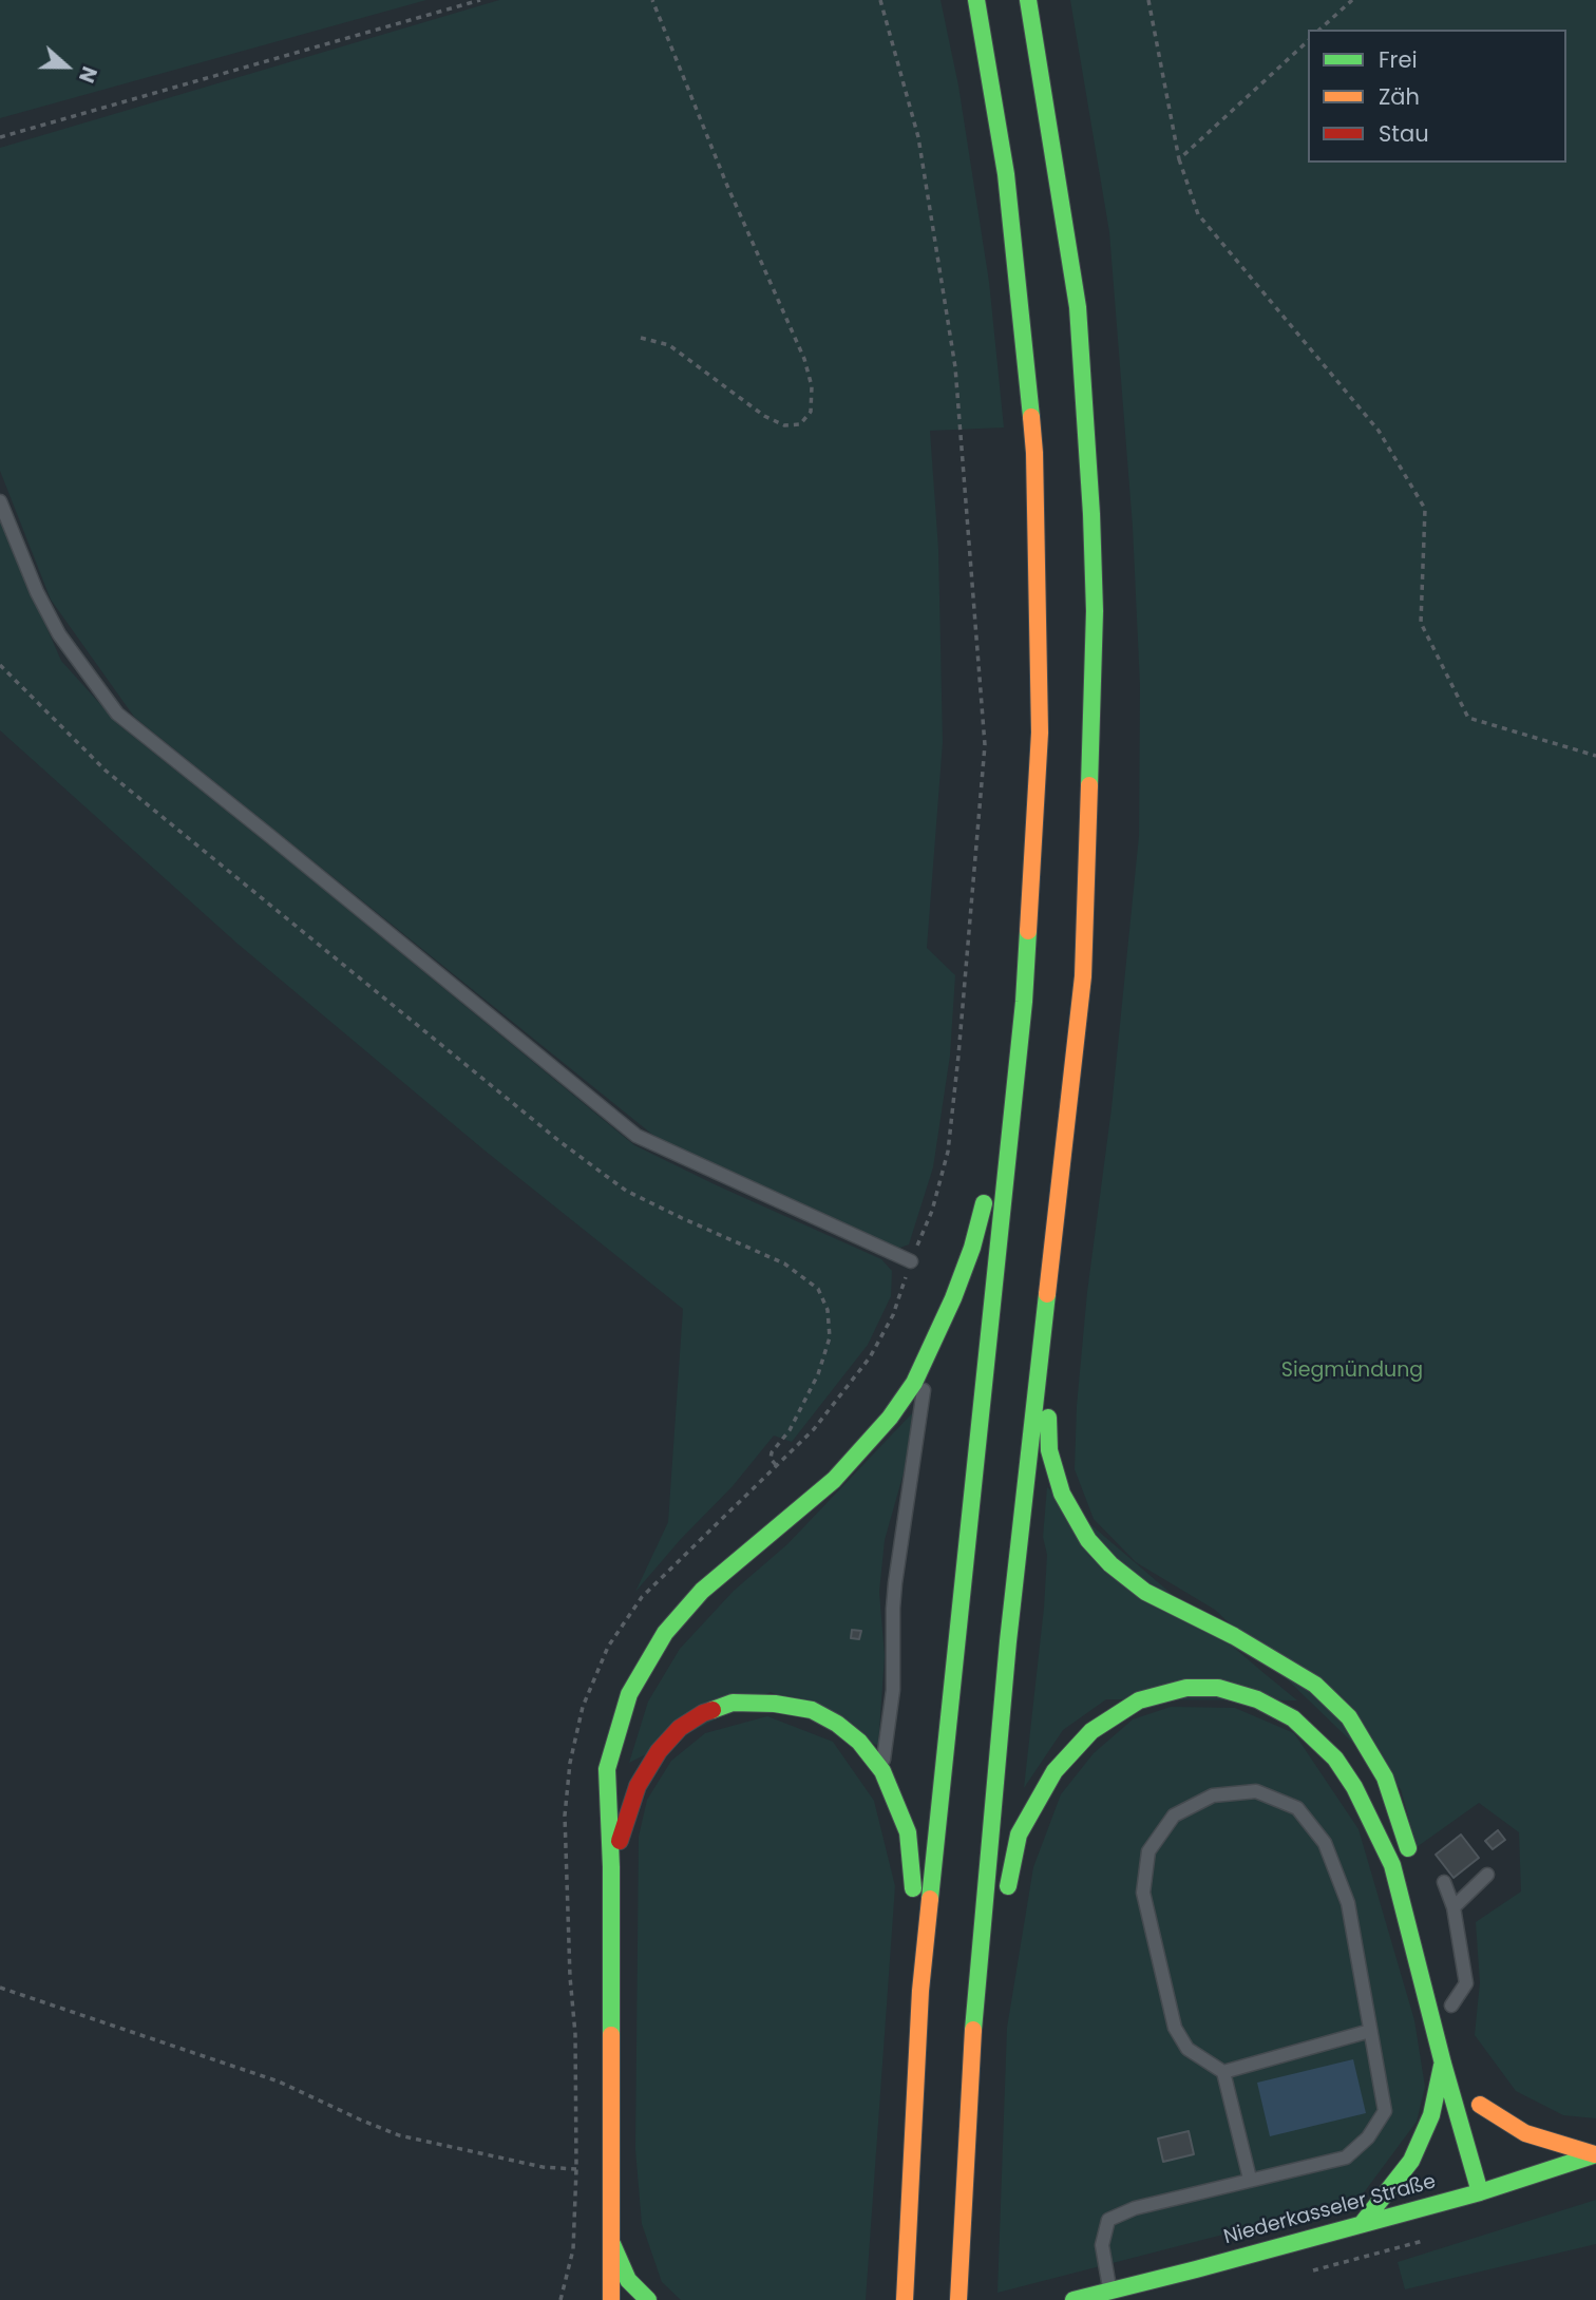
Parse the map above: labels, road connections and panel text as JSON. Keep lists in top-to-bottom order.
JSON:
{
  "streets": {
    "main road": ["Niederkasseler Straße"]
  },
  "parks": ["Siegmündung"],
  "legend": ["Frei", "Zäh", "Stau"],
  "north": "right"
}
